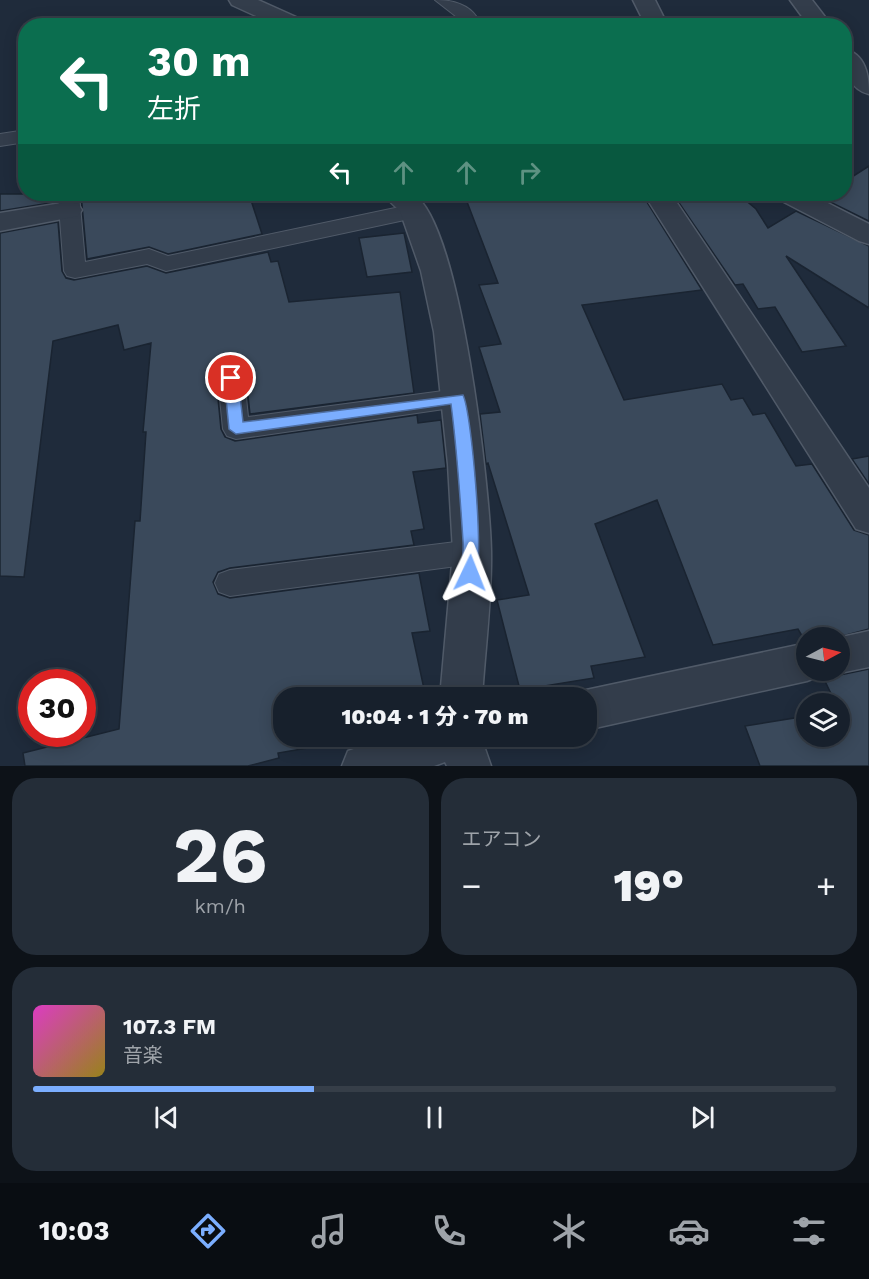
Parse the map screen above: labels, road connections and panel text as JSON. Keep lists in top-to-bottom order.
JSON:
{
  "north": "right",
  "page": {
    "turn": ["30 m", "左折"],
    "limit": "30",
    "trip": "10:04 · 1 分 · 70 m",
    "tile": [
      ["26", "km/h"],
      "エアコン"
    ],
    "heat": ["−", "19°", "+"],
    "song": ["107.3 FM", "音楽"],
    "tabs": "10:03"
  }
}
